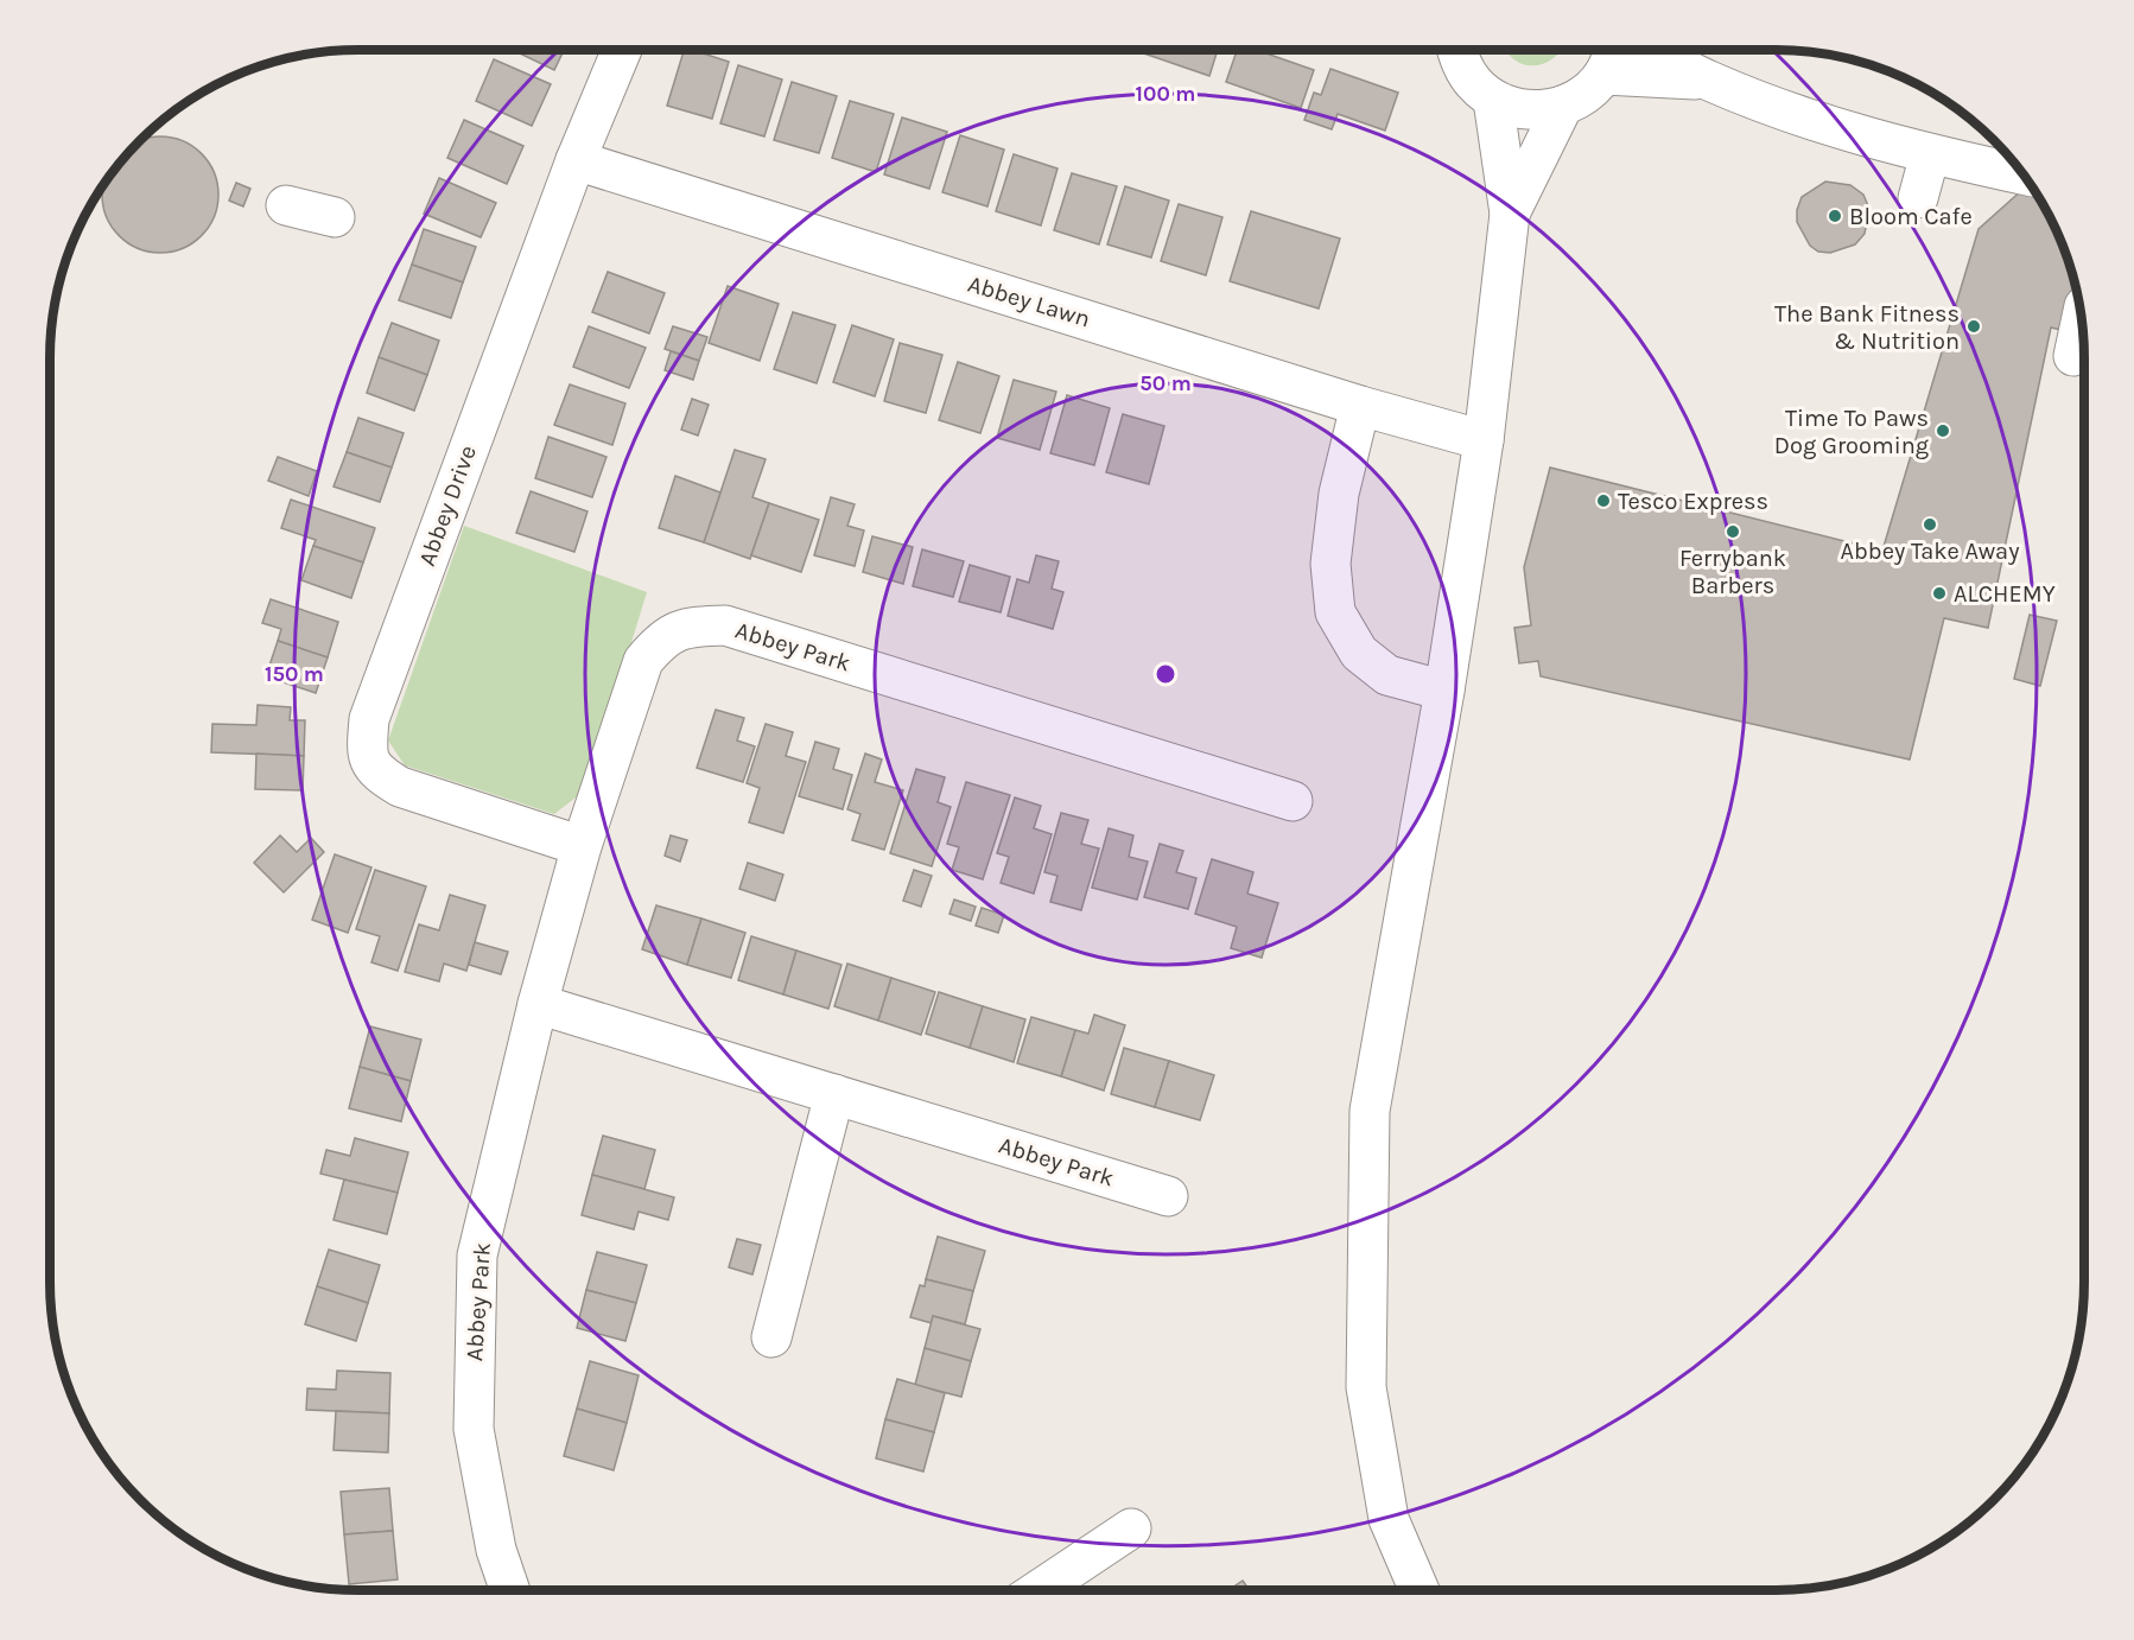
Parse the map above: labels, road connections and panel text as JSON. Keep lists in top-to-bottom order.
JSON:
{
  "streets": {
    "street": ["Abbey Lawn", "Abbey Drive", "Abbey Park"]
  },
  "crossings": [
    ["Abbey Lawn", "Abbey Drive"],
    ["Abbey Drive", "Abbey Park"]
  ],
  "places": [
    "Bloom Cafe",
    "The Bank Fitness & Nutrition",
    "Time To Paws Dog Grooming",
    "Tesco Express",
    "Abbey Take Away",
    "Ferrybank Barbers",
    "ALCHEMY"
  ],
  "rings": ["100 m", "50 m", "150 m"]
}
